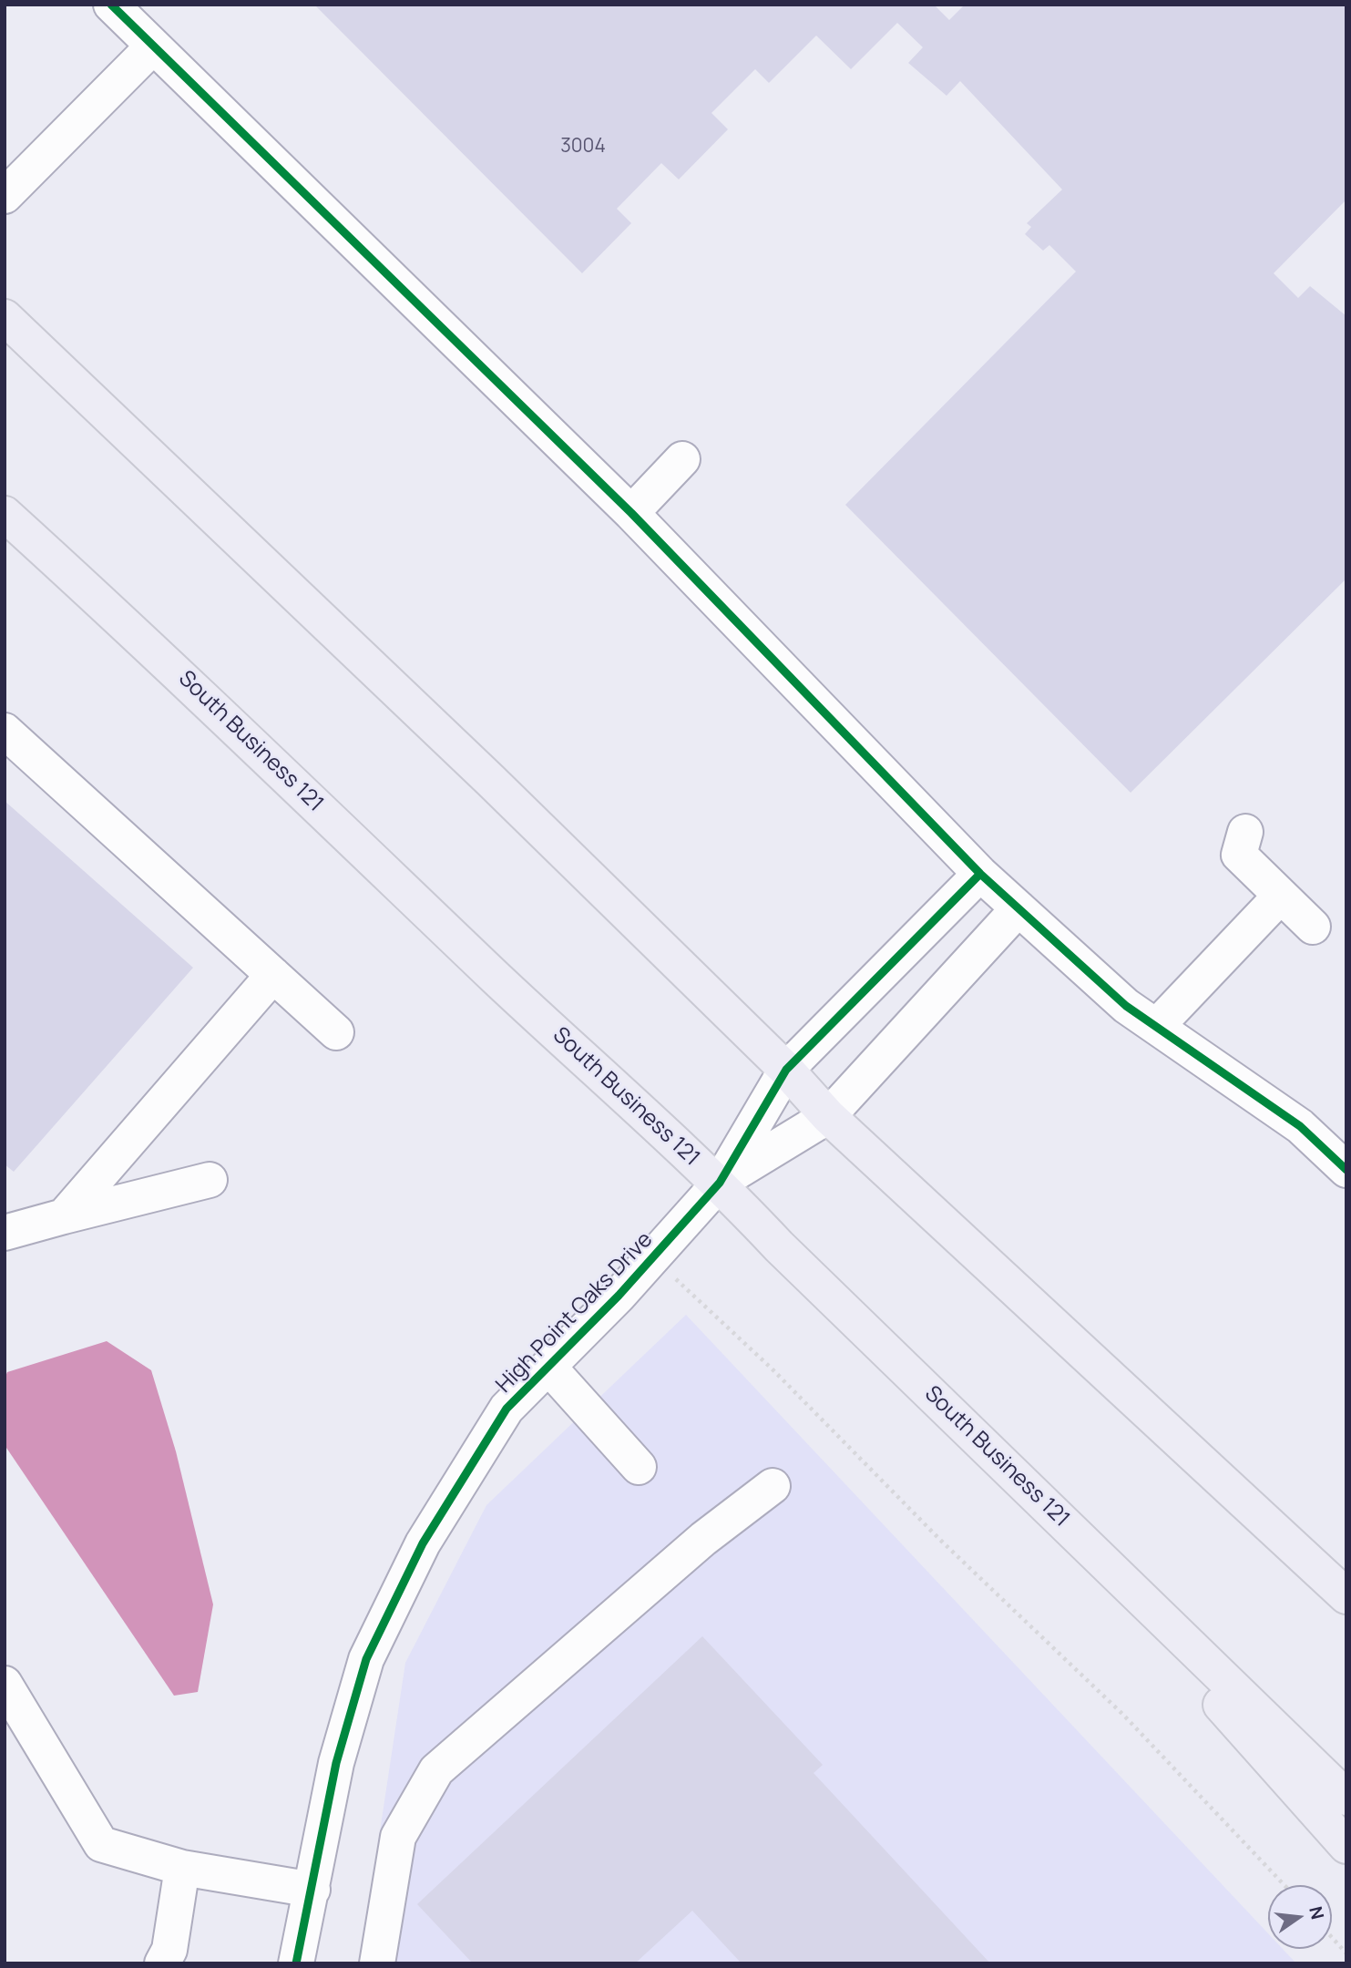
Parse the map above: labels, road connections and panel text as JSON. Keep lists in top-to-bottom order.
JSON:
{
  "streets": {
    "main road": ["South Business 121"],
    "street": ["High Point Oaks Drive"]
  },
  "crossings": [
    ["South Business 121", "High Point Oaks Drive"]
  ],
  "house_numbers": ["3004"],
  "north": "right"
}
